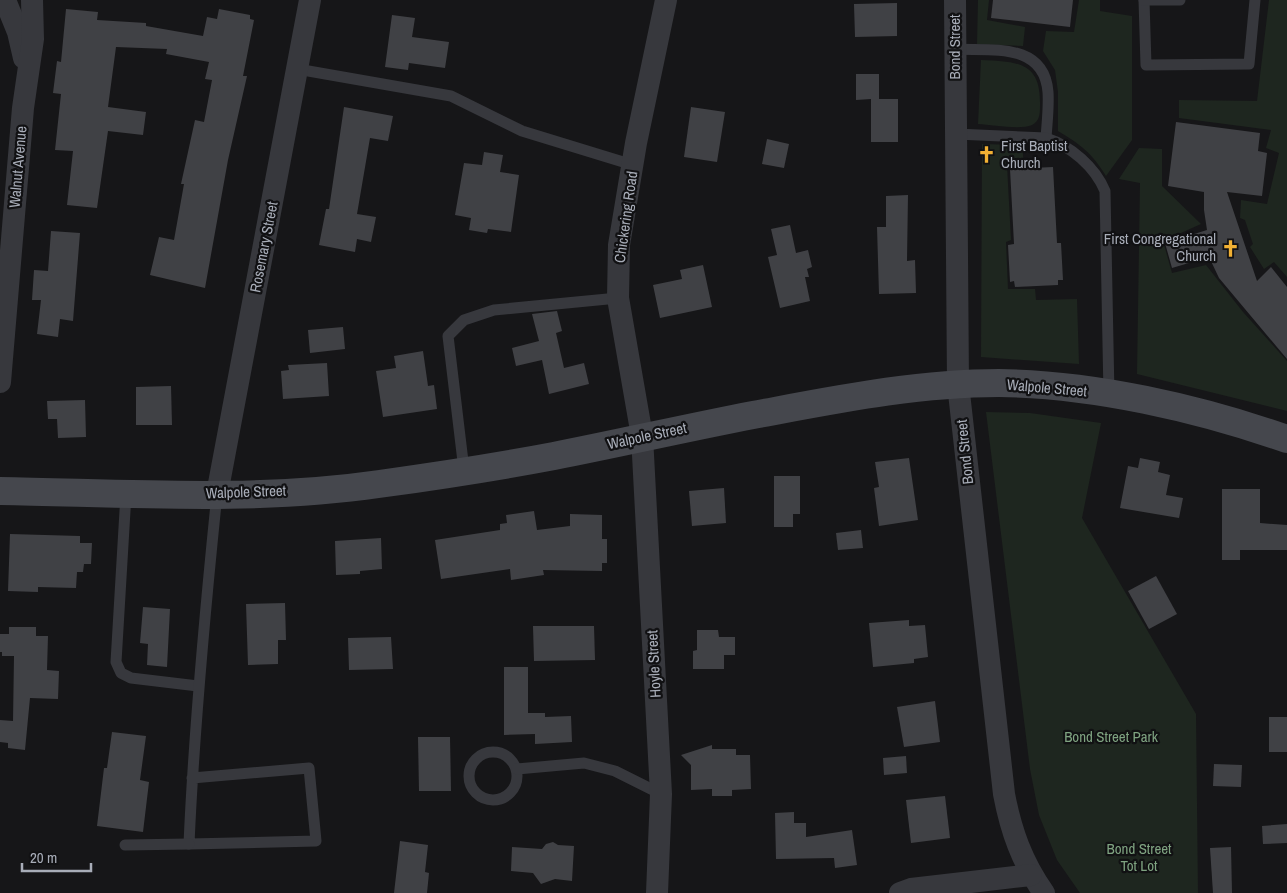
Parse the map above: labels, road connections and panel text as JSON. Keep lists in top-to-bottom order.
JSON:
{
  "streets": {
    "main road": ["Walpole Street"],
    "street": [
      "Bond Street",
      "Walnut Avenue",
      "Chickering Road",
      "Rosemary Street",
      "Hoyle Street"
    ]
  },
  "crossings": [
    ["Bond Street", "Walpole Street"],
    ["Chickering Road", "Walpole Street"],
    ["Chickering Road", "Hoyle Street"],
    ["Rosemary Street", "Walpole Street"],
    ["Walpole Street", "Hoyle Street"]
  ],
  "parks": ["Bond Street Park", "Bond Street Tot Lot"],
  "places": {
    "church": ["First Baptist Church", "First Congregational Church"]
  },
  "scale_bar": "20 m"
}
